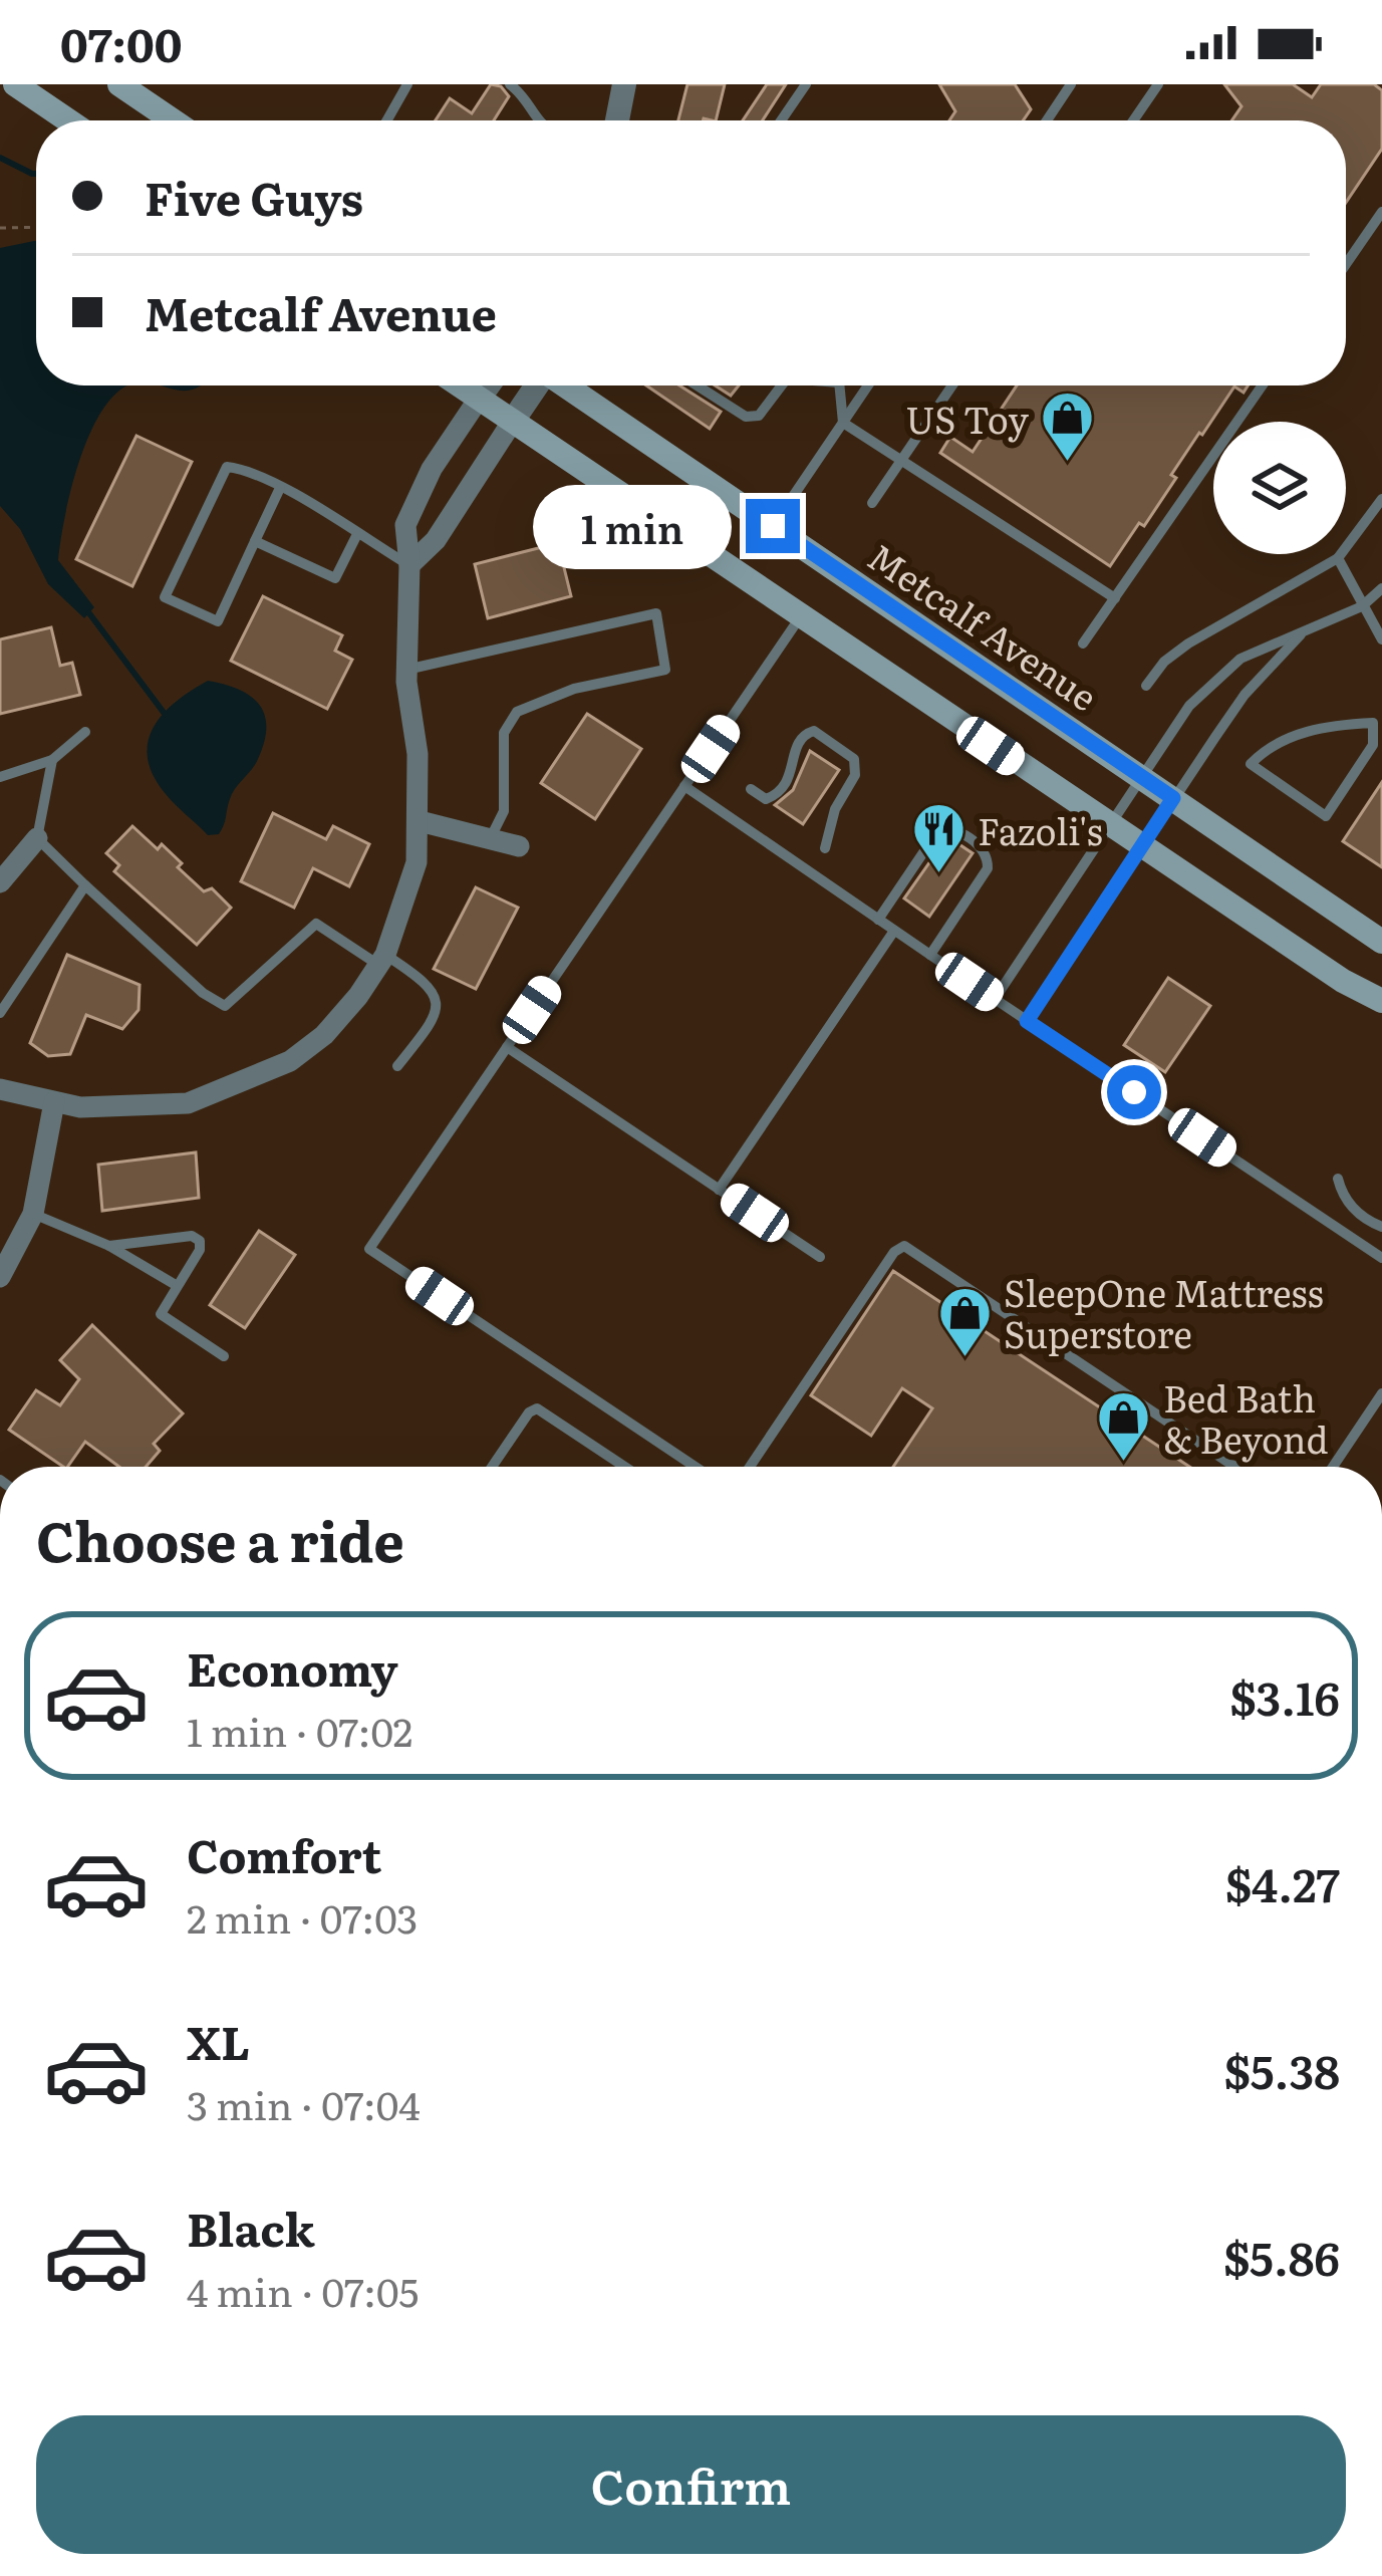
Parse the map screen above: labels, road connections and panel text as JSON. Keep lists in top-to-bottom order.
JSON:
{
  "streets": {
    "main road": ["Metcalf Avenue"]
  },
  "places": {
    "shop": ["US Toy", "SleepOne Mattress Superstore", "Bed Bath & Beyond"],
    "restaurant": ["Fazoli's"]
  },
  "page": {
    "status": "07:00",
    "banner": ["Five Guys", "Metcalf Avenue"],
    "bubble": "1 min",
    "heading": "Choose a ride",
    "list": [
      {
        "name": "Economy",
        "note": "1 min · 07:02",
        "value": "$3.16"
      },
      {
        "name": "Comfort",
        "note": "2 min · 07:03",
        "value": "$4.27"
      },
      {
        "name": "XL",
        "note": "3 min · 07:04",
        "value": "$5.38"
      },
      {
        "name": "Black",
        "note": "4 min · 07:05",
        "value": "$5.86"
      }
    ],
    "buttons": "Confirm"
  }
}
